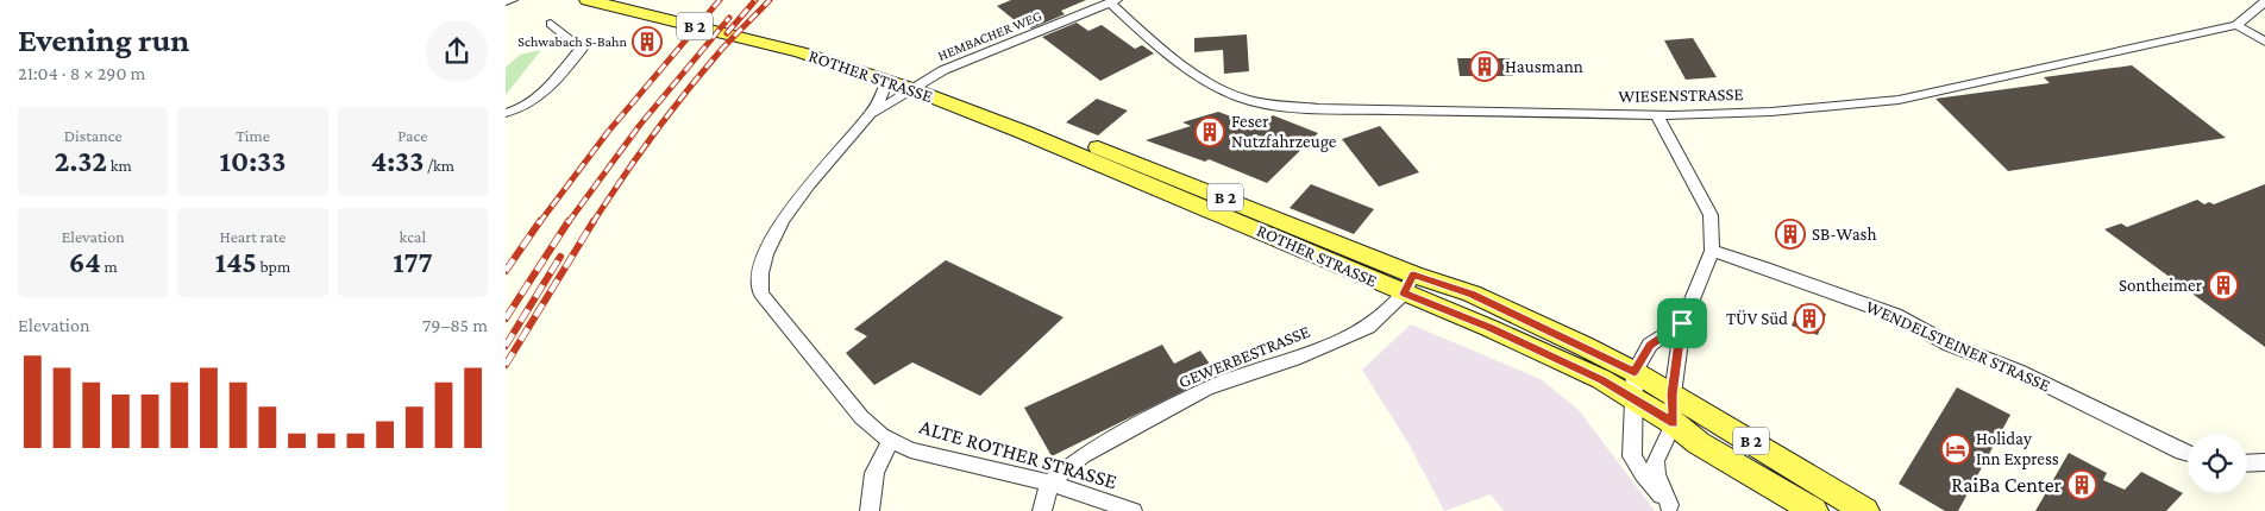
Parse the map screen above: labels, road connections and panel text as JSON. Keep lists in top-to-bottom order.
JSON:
{
  "streets": {
    "main road": ["B 2", "ROTHER STRASSE"],
    "street": [
      "HEMBACHER WEG",
      "WIESENSTRASSE",
      "WENDELSTEINER STRASSE",
      "GEWERBESTRASSE",
      "ALTE ROTHER STRASSE"
    ]
  },
  "crossings": [
    ["HEMBACHER WEG", "ROTHER STRASSE"],
    ["HEMBACHER WEG", "WIESENSTRASSE"],
    ["HEMBACHER WEG", "ALTE ROTHER STRASSE"],
    ["ROTHER STRASSE", "GEWERBESTRASSE"],
    ["ROTHER STRASSE", "ALTE ROTHER STRASSE"],
    ["GEWERBESTRASSE", "ALTE ROTHER STRASSE"]
  ],
  "places": {
    "building": [
      "Schwabach S-Bahn",
      "Hausmann",
      "Feser Nutzfahrzeuge",
      "SB-Wash",
      "Sontheimer",
      "TÜV Süd",
      "RaiBa Center"
    ],
    "hotel": ["Holiday Inn Express"]
  },
  "page": {
    "heading": ["Evening run", "21:04 · 8 × 290 m"],
    "stats": [
      ["Distance", "2.32 km"],
      ["Time", "10:33"],
      ["Pace", "4:33 /km"],
      ["Elevation", "64 m"],
      ["Heart rate", "145 bpm"],
      ["kcal", "177"]
    ],
    "chart": ["Elevation", "79–85 m"]
  }
}
